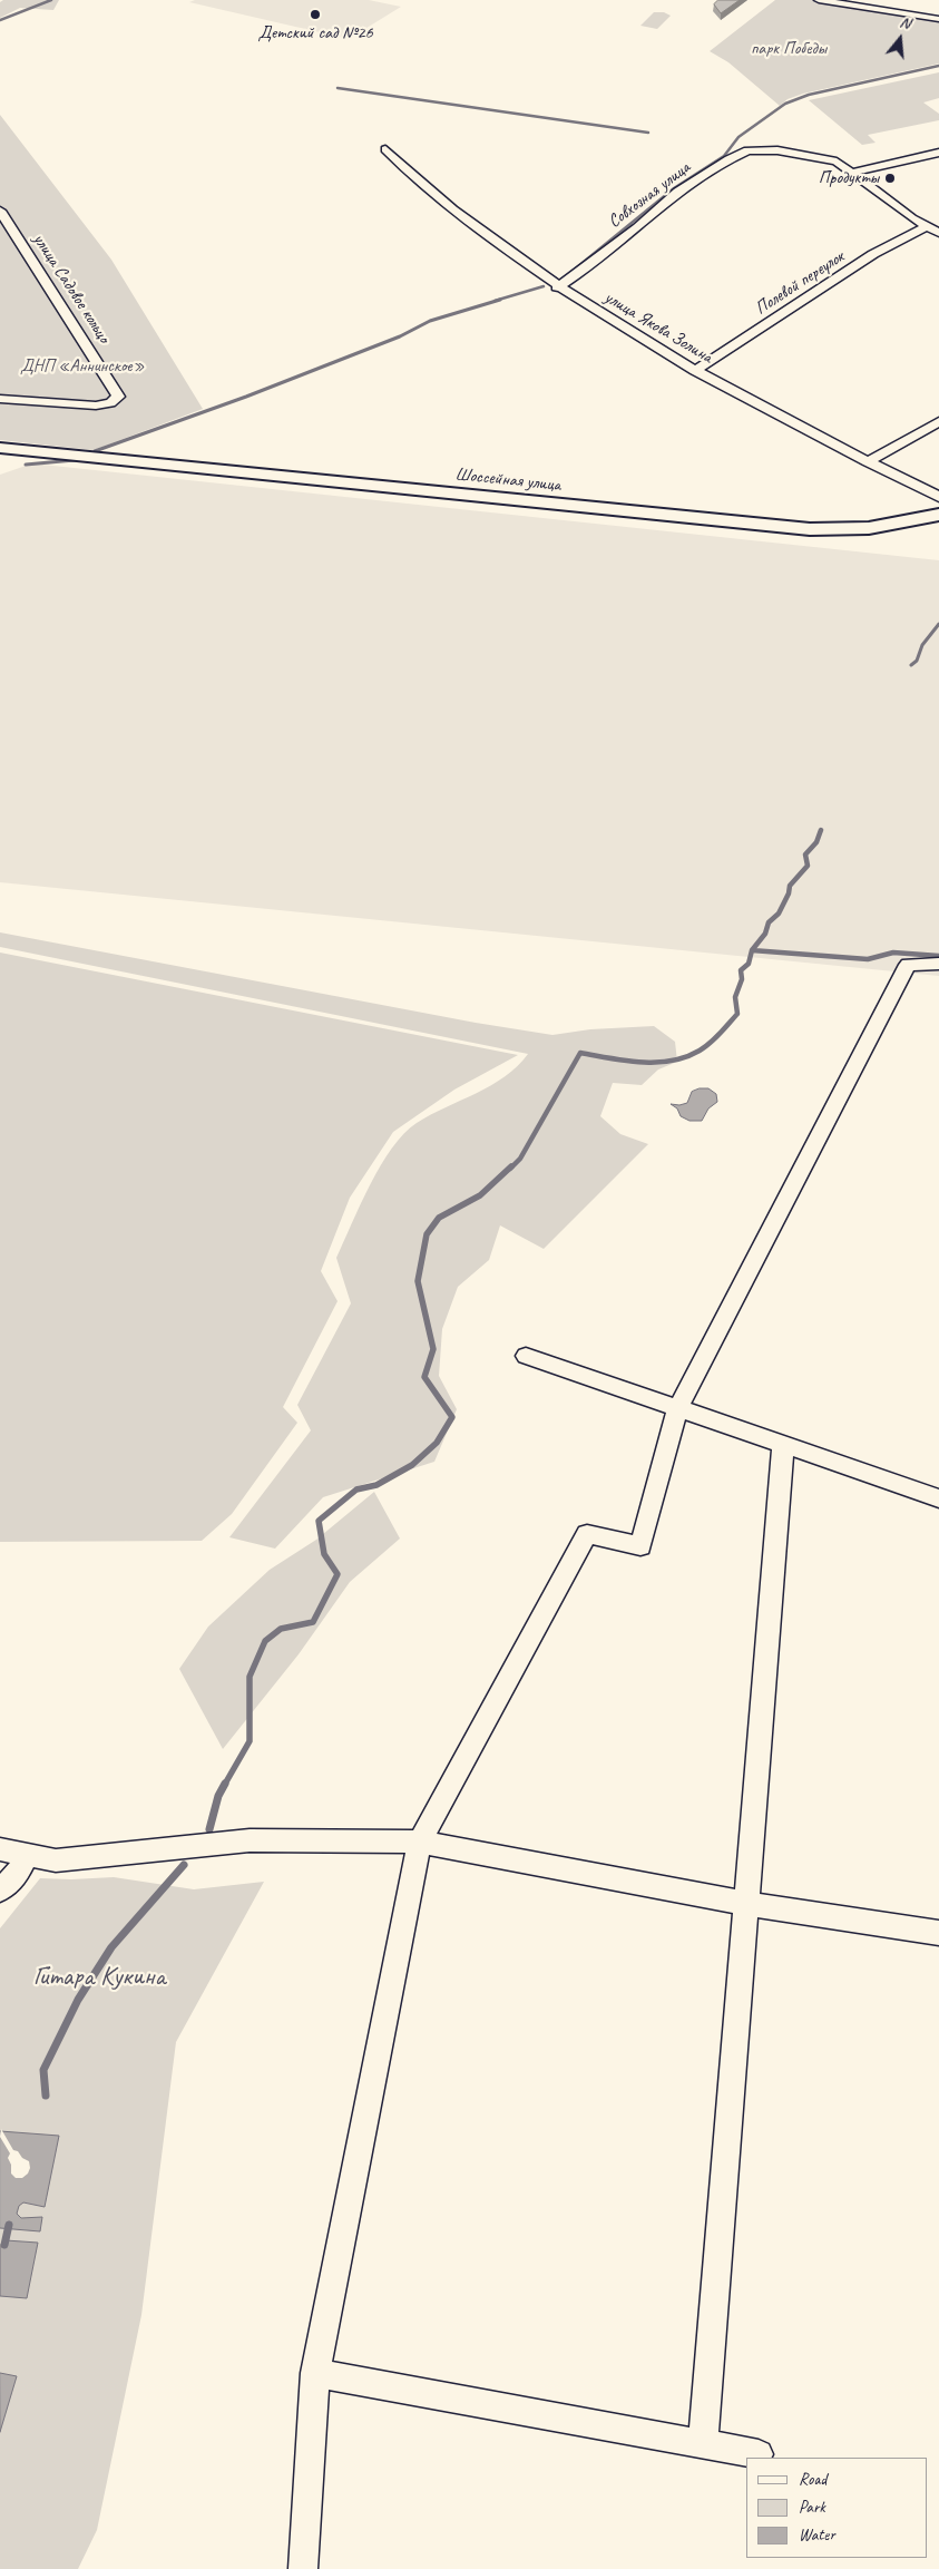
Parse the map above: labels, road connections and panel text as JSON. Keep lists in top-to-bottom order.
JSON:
{
  "streets": {
    "main road": ["Шоссейная улица"],
    "street": [
      "Совхозная улица",
      "Полевой переулок",
      "улица Садовое кольцо",
      "улица Якова Золина"
    ]
  },
  "crossings": [
    ["Совхозная улица", "улица Якова Золина"],
    ["Полевой переулок", "улица Якова Золина"]
  ],
  "parks": ["парк Победы", "ДНП «Аннинское»", "Гитара Кукина"],
  "places": ["Детский сад №26", "Продукты"],
  "legend": ["Road", "Park", "Water"],
  "north": "top"
}
